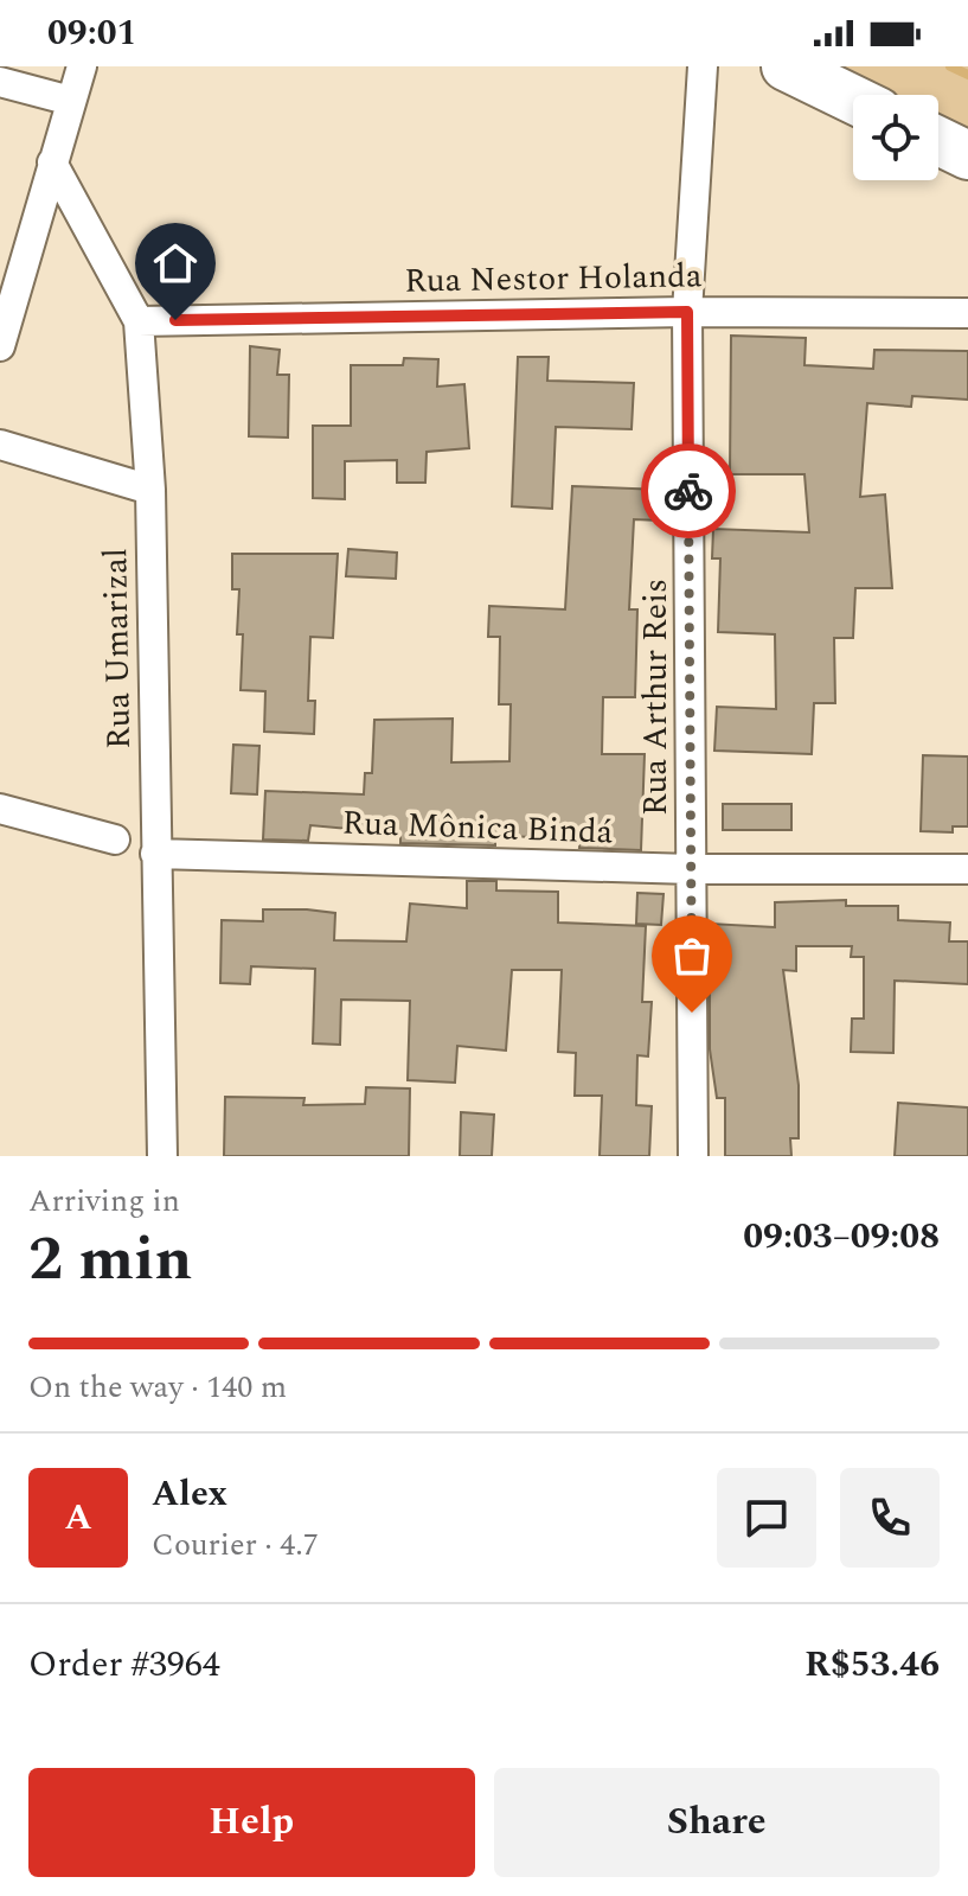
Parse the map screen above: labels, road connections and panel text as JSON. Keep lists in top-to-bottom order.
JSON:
{
  "streets": {
    "street": [
      "Rua Nestor Holanda",
      "Rua Umarizal",
      "Rua Arthur Reis",
      "Rua Mônica Bindá"
    ]
  },
  "crossings": [
    ["Rua Nestor Holanda", "Rua Umarizal"],
    ["Rua Nestor Holanda", "Rua Arthur Reis"],
    ["Rua Umarizal", "Rua Mônica Bindá"],
    ["Rua Arthur Reis", "Rua Mônica Bindá"]
  ],
  "page": {
    "status": "09:01",
    "heading": ["2 min", "Arriving in", "09:03–09:08"],
    "panel": [
      "Alex",
      "Courier · 4.7",
      "Order #3964",
      "R$53.46"
    ],
    "bar": "On the way · 140 m",
    "round": "A",
    "buttons": ["Help", "Share"]
  }
}
